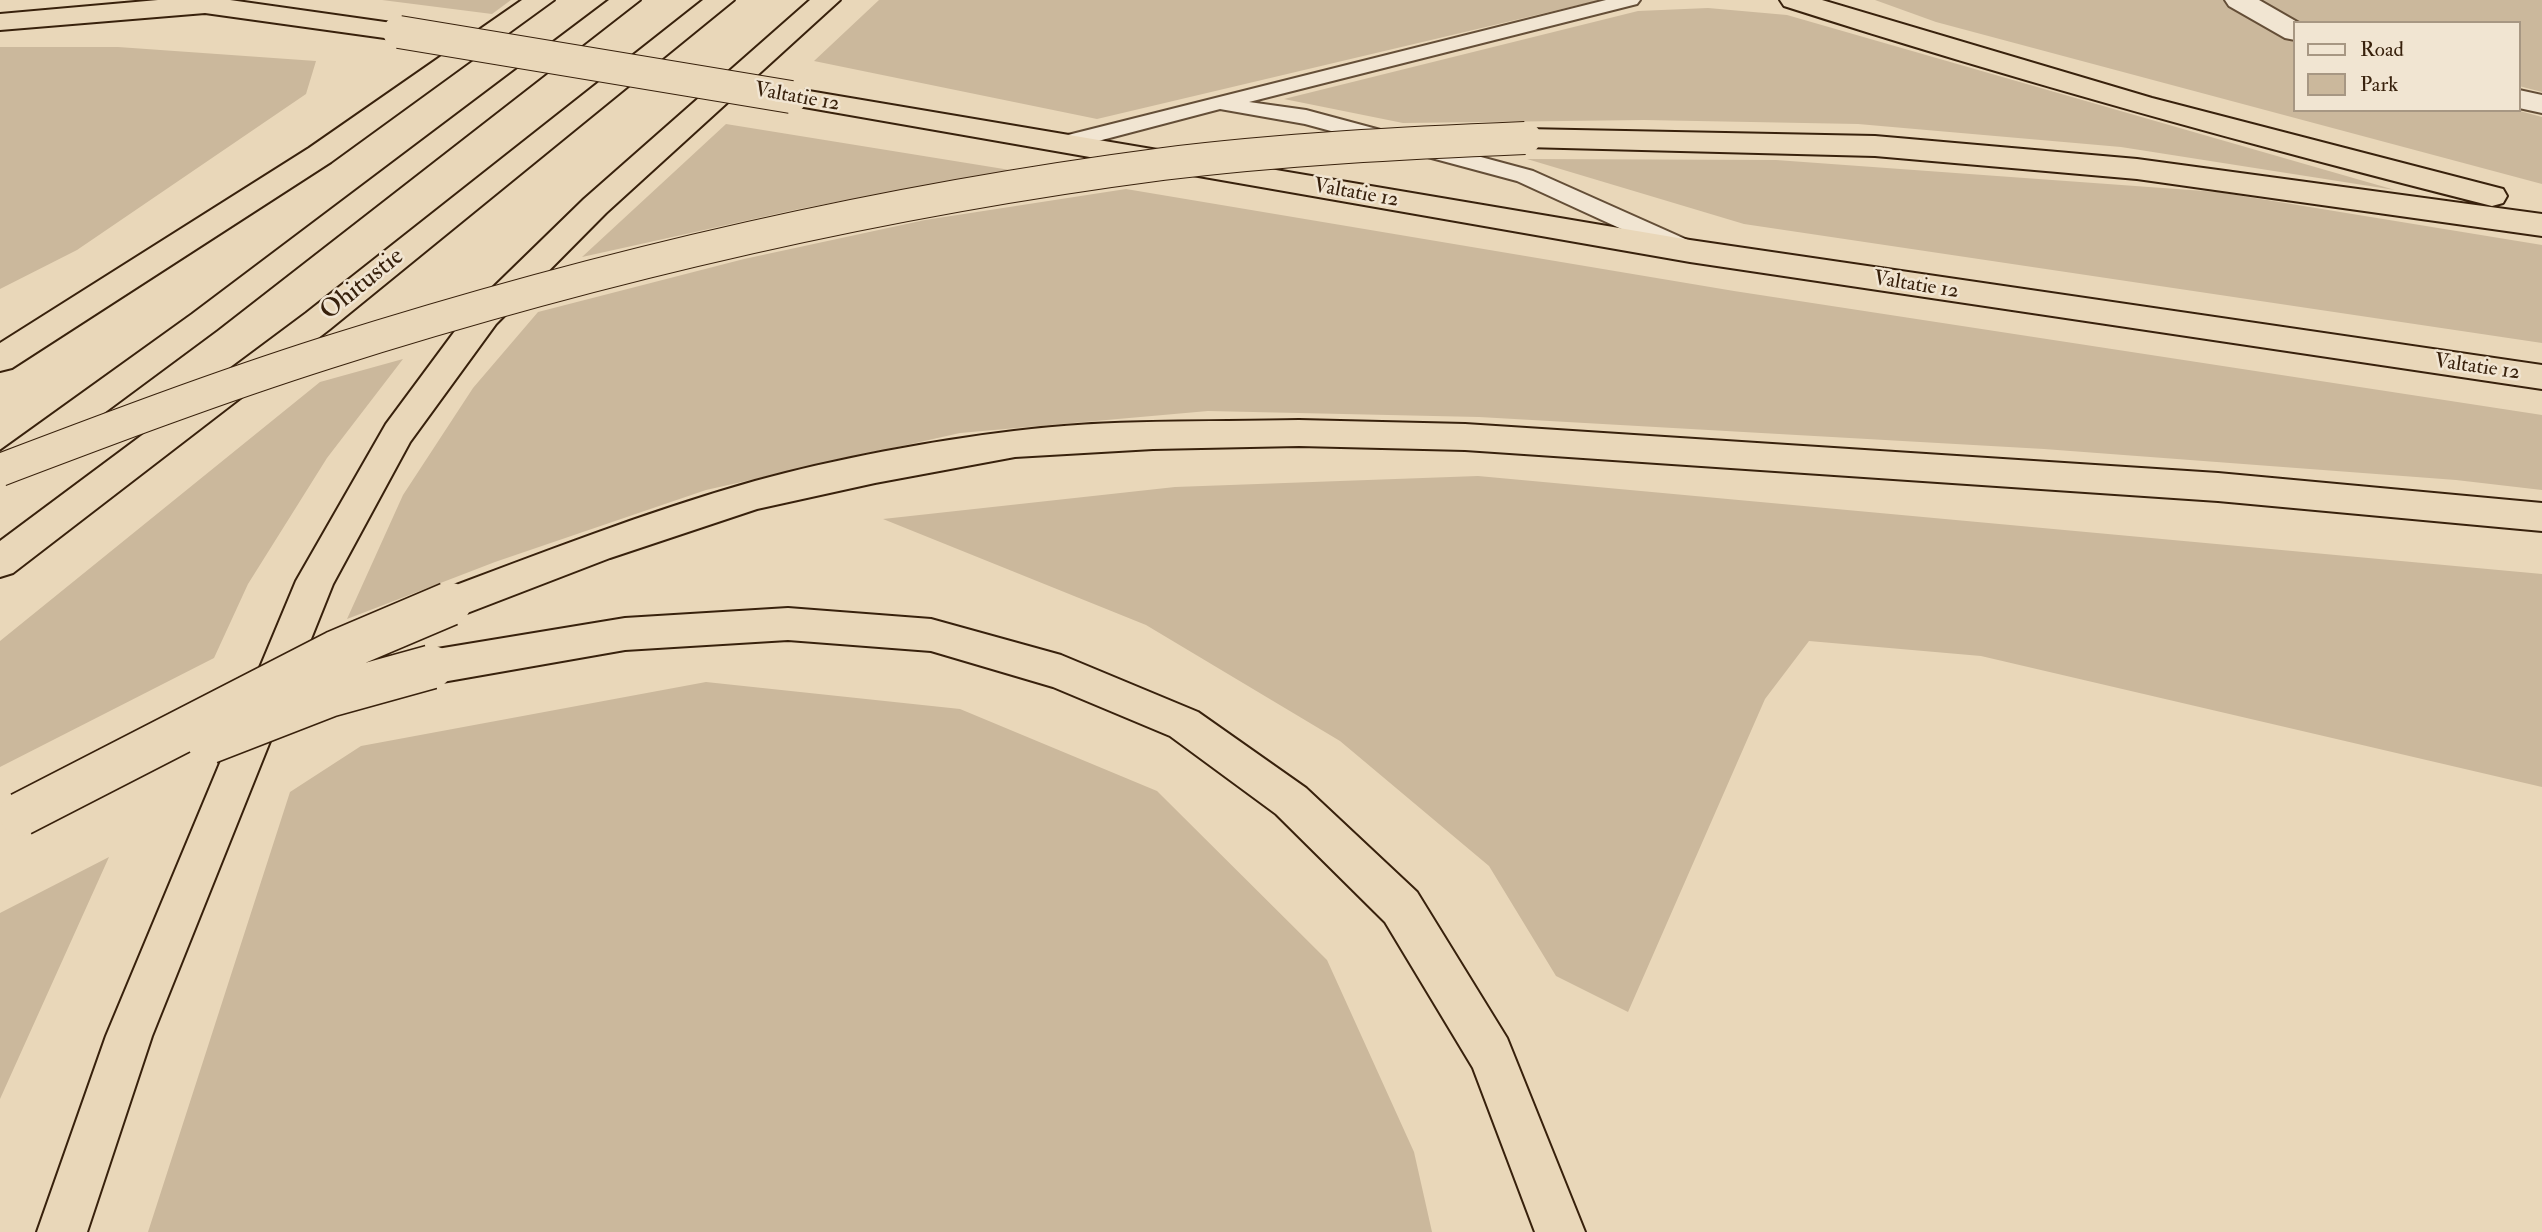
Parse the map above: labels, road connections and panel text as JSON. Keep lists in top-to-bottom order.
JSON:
{
  "streets": {
    "highway": ["Valtatie 12", "Ohitustie"]
  },
  "legend": ["Road", "Park"]
}
